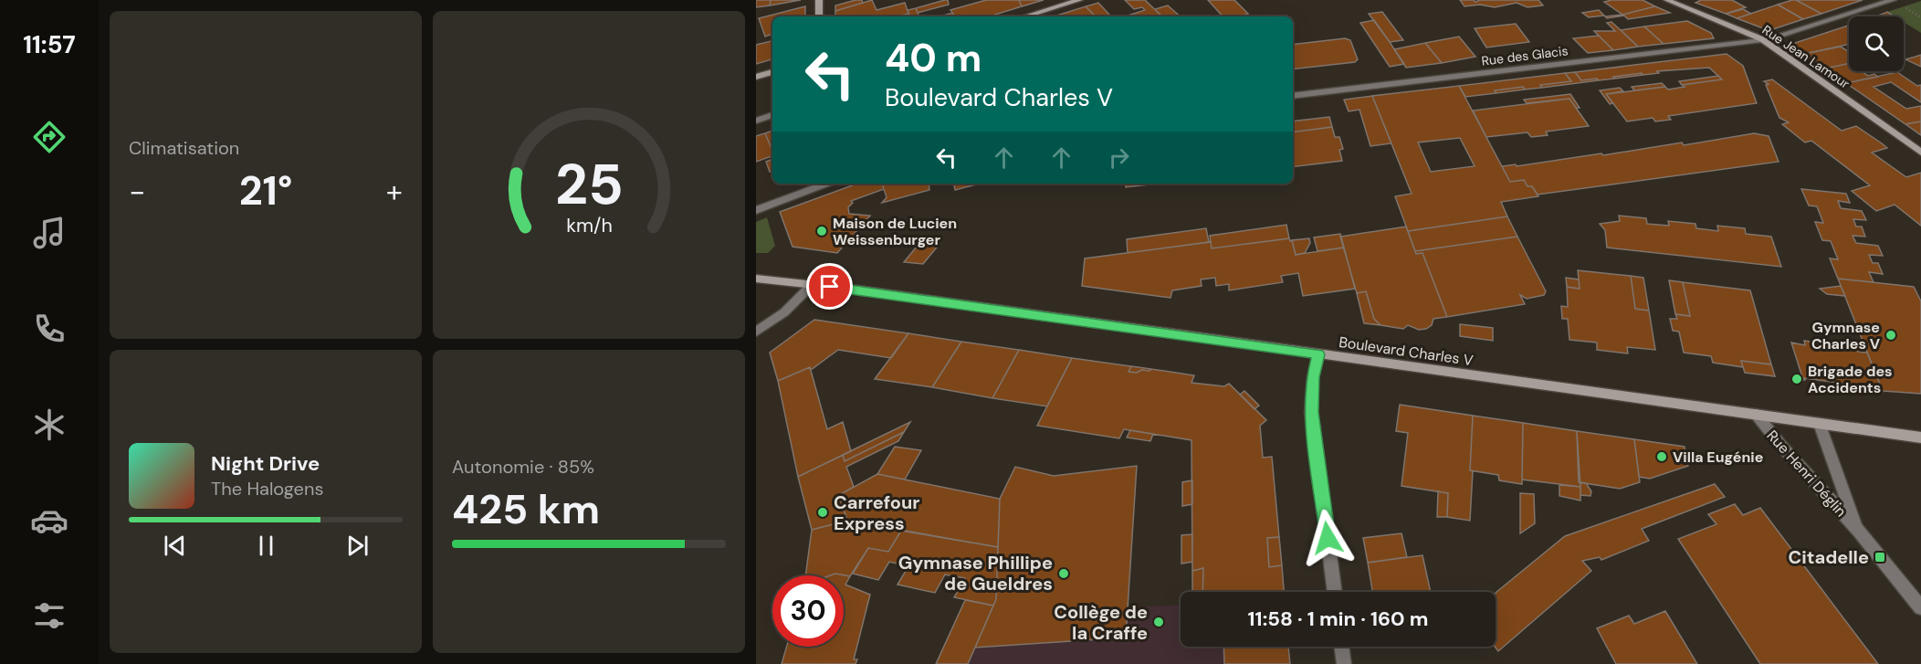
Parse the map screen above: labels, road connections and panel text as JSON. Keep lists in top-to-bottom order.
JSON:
{
  "streets": {
    "street": [
      "Rue des Glacis",
      "Rue Jean Lamour",
      "Boulevard Charles V",
      "Rue Henri Déglin"
    ]
  },
  "crossings": [
    ["Rue des Glacis", "Rue Jean Lamour"],
    ["Boulevard Charles V", "Rue Henri Déglin"]
  ],
  "places": {
    "other": [
      "Maison de Lucien Weissenburger",
      "Gymnase Charles V",
      "Brigade des Accidents",
      "Villa Eugénie",
      "Carrefour Express",
      "Gymnase Phillipe de Gueldres",
      "Collège de la Craffe"
    ],
    "transit": ["Citadelle"]
  },
  "page": {
    "tabs": "11:57",
    "tile": [
      "Climatisation",
      ["Autonomie · 85%", "425 km"]
    ],
    "turn": ["40 m", "Boulevard Charles V"],
    "heat": ["−", "21°", "+"],
    "song": ["Night Drive", "The Halogens"],
    "limit": "30",
    "trip": "11:58 · 1 min · 160 m",
    "gauge": ["25", "km/h"]
  }
}
